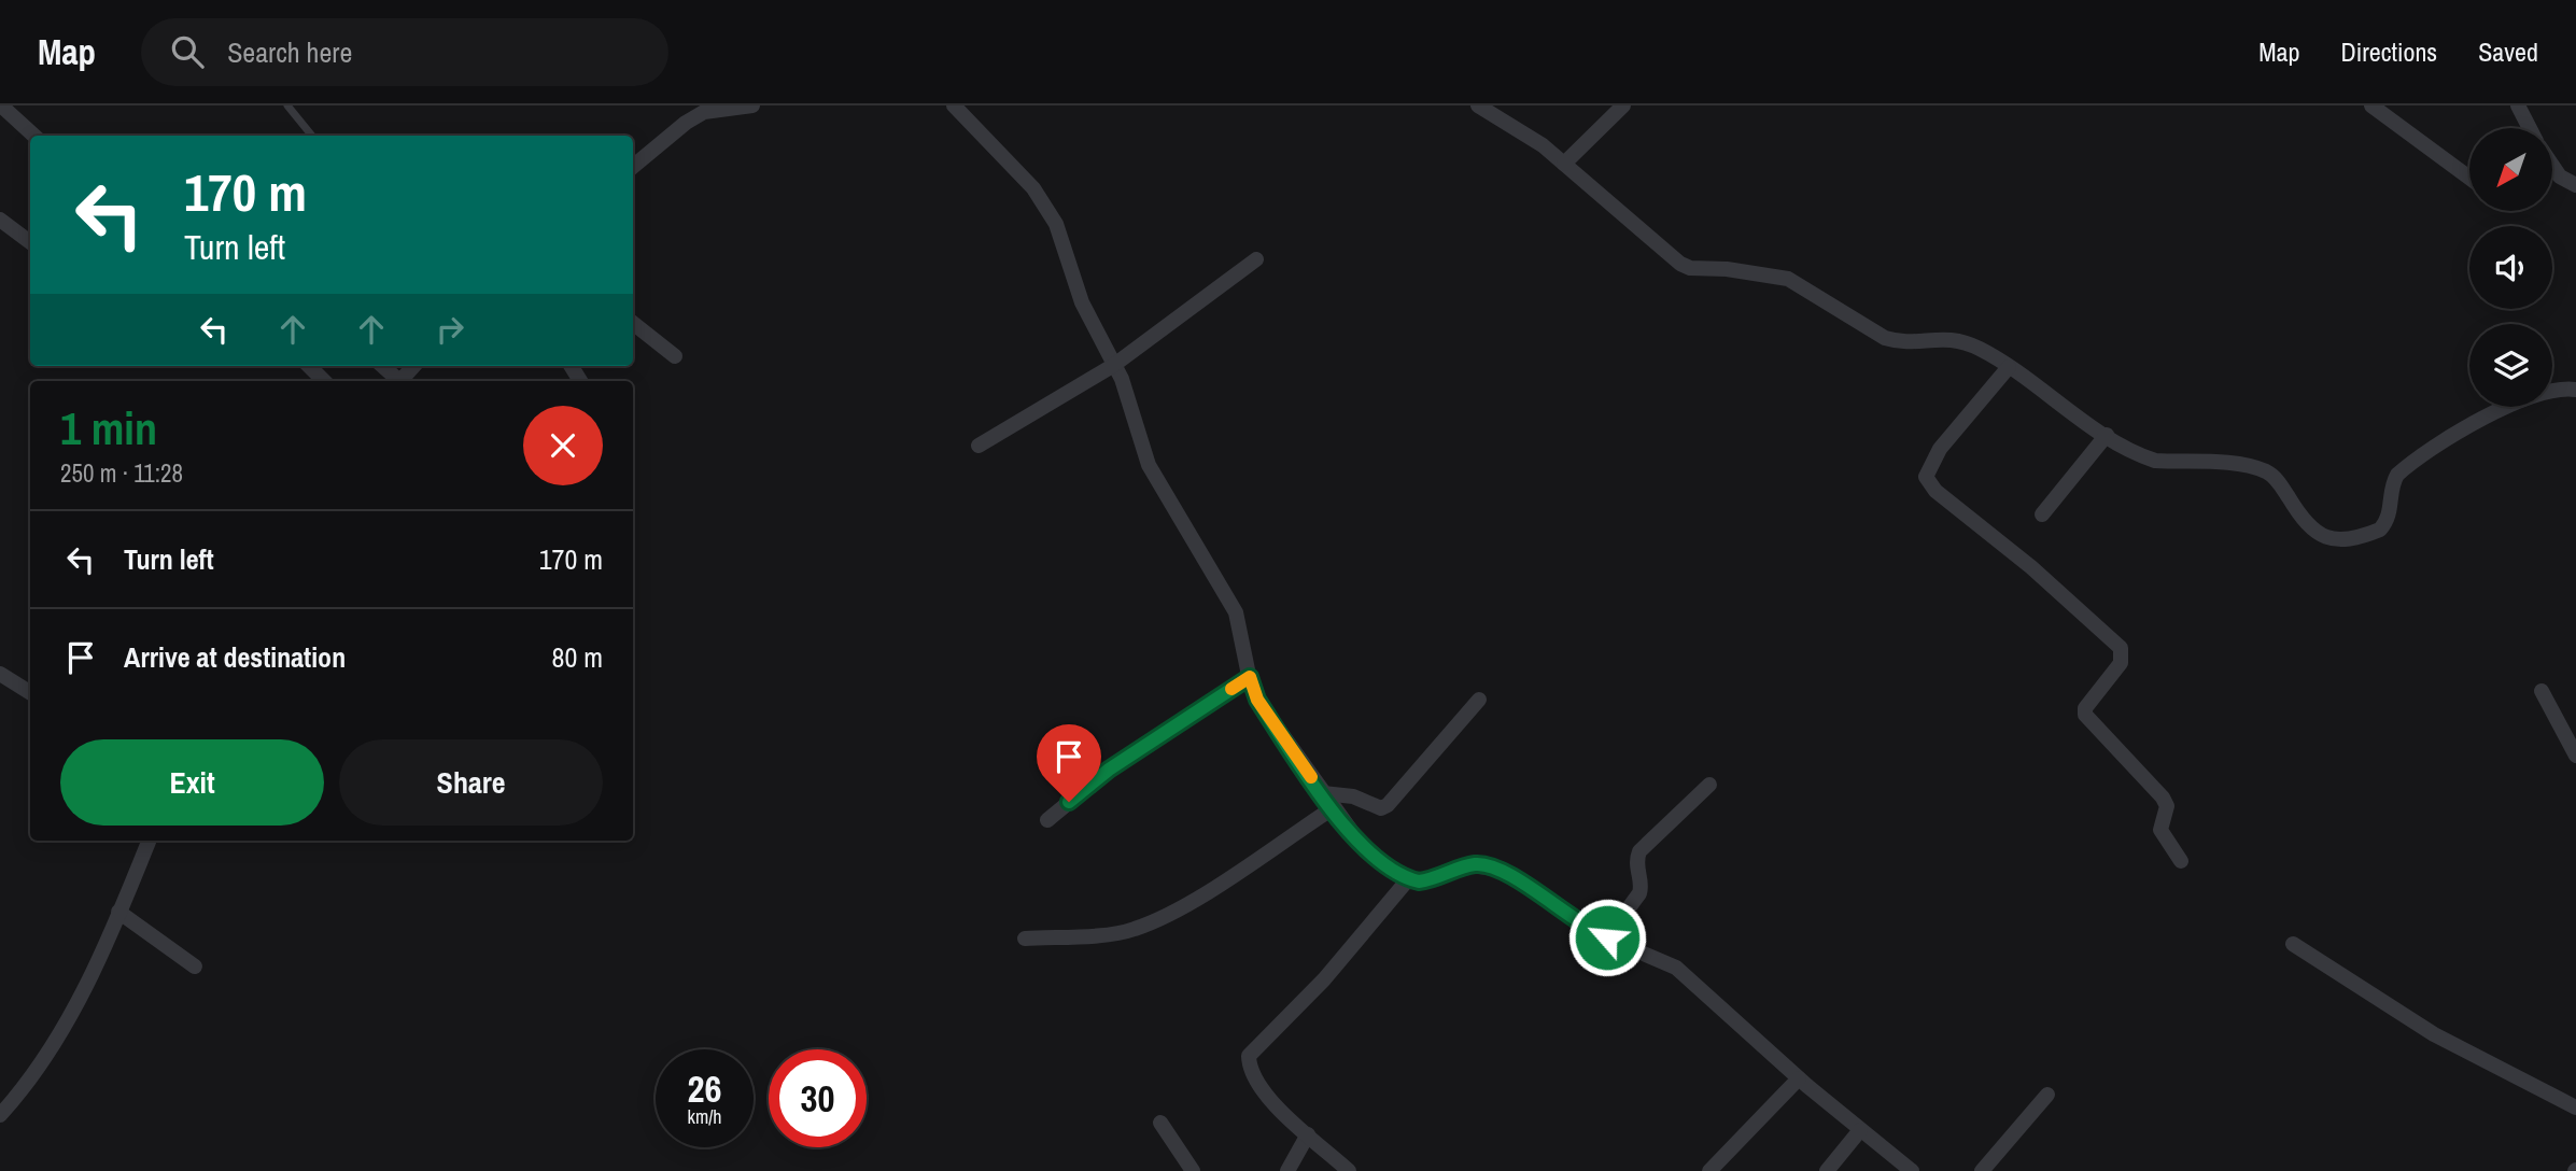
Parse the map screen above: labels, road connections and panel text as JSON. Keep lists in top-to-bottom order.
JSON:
{
  "north": "bottom left",
  "page": {
    "header": "Map",
    "search": "Search here",
    "nav": ["Map", "Directions", "Saved"],
    "turn": ["170 m", "Turn left"],
    "heading": ["1 min", "250 m · 11:28"],
    "list": [
      {
        "name": "Turn left",
        "value": "170 m"
      },
      {
        "name": "Arrive at destination",
        "value": "80 m"
      }
    ],
    "buttons": ["Exit", "Share"],
    "speed": "26 km/h",
    "limit": "30"
  }
}
